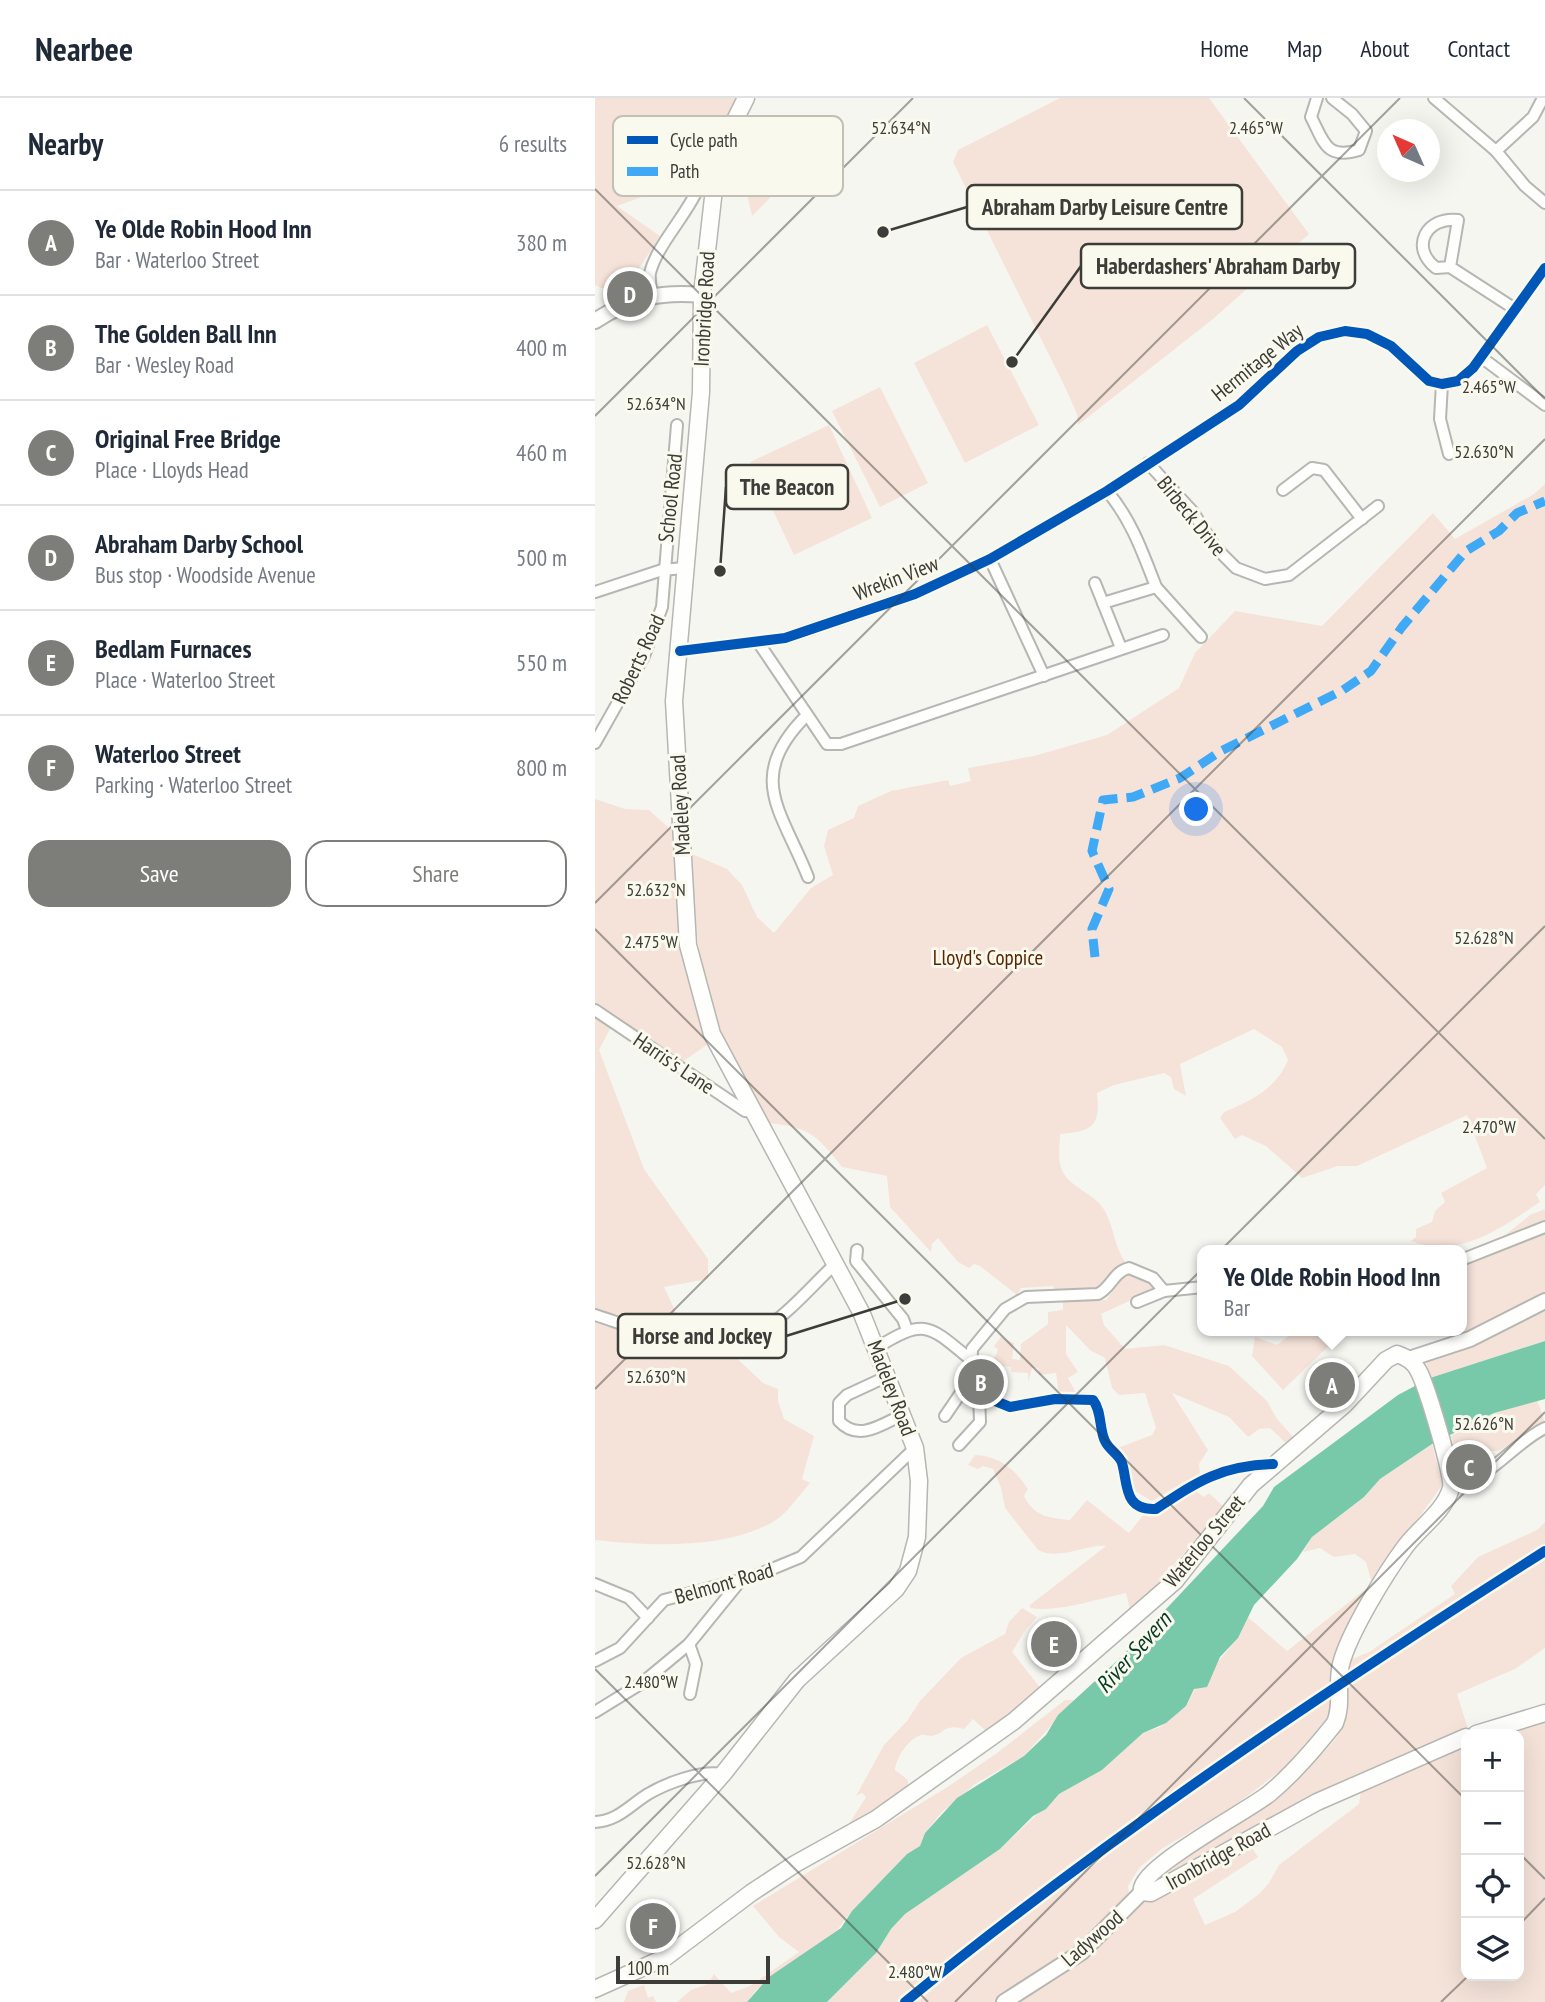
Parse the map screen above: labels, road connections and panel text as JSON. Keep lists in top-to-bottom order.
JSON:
{
  "streets": {
    "main road": ["Ironbridge Road", "Madeley Road", "Waterloo Street"],
    "street": [
      "Hermitage Way",
      "School Road",
      "Birbeck Drive",
      "Wrekin View",
      "Roberts Road",
      "Harris's Lane",
      "Belmont Road",
      "Ladywood"
    ]
  },
  "crossings": [
    ["Ironbridge Road", "School Road"],
    ["Ironbridge Road", "Wrekin View"],
    ["Ironbridge Road", "Madeley Road"],
    ["Ironbridge Road", "Ladywood"],
    ["Hermitage Way", "Birbeck Drive"],
    ["Hermitage Way", "Wrekin View"],
    ["School Road", "Roberts Road"],
    ["Wrekin View", "Madeley Road"],
    ["Madeley Road", "Harris's Lane"],
    ["Madeley Road", "Belmont Road"]
  ],
  "water": ["River Severn"],
  "parks": ["Lloyd's Coppice"],
  "places": [
    "Abraham Darby Leisure Centre",
    "Haberdashers' Abraham Darby",
    "The Beacon",
    "Horse and Jockey"
  ],
  "legend": ["Cycle path", "Path"],
  "scale_bar": "100 m",
  "north": "top left",
  "page": {
    "header": "Nearbee",
    "nav": [
      "Home",
      "Map",
      "About",
      "Contact"
    ],
    "heading": ["Nearby", "6 results"],
    "list": [
      {
        "mark": "A",
        "name": "Ye Olde Robin Hood Inn",
        "note": "Bar · Waterloo Street",
        "value": "380 m"
      },
      {
        "mark": "B",
        "name": "The Golden Ball Inn",
        "note": "Bar · Wesley Road",
        "value": "400 m"
      },
      {
        "mark": "C",
        "name": "Original Free Bridge",
        "note": "Place · Lloyds Head",
        "value": "460 m"
      },
      {
        "mark": "D",
        "name": "Abraham Darby School",
        "note": "Bus stop · Woodside Avenue",
        "value": "500 m"
      },
      {
        "mark": "E",
        "name": "Bedlam Furnaces",
        "note": "Place · Waterloo Street",
        "value": "550 m"
      },
      {
        "mark": "F",
        "name": "Waterloo Street",
        "note": "Parking · Waterloo Street",
        "value": "800 m"
      }
    ],
    "pins": [
      "D",
      "B",
      "A",
      "C",
      "E",
      "F"
    ],
    "buttons": ["Save", "Share"],
    "popup": ["Ye Olde Robin Hood Inn", "Bar"],
    "map_buttons": ["+", "−"],
    "scale": "100 m"
  },
  "coordinates": [
    "2.465°W",
    "52.634°N",
    "52.630°N",
    "52.632°N",
    "52.628°N",
    "2.475°W",
    "2.470°W",
    "52.626°N",
    "2.480°W"
  ]
}
